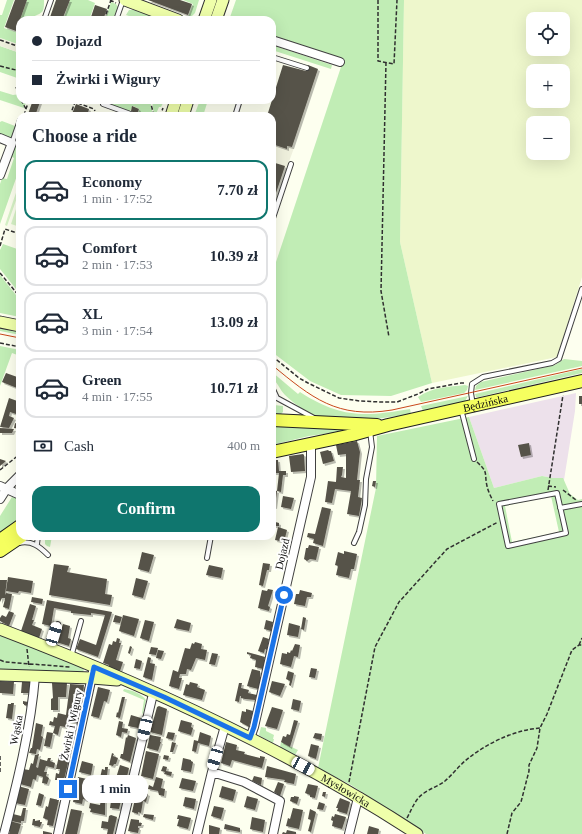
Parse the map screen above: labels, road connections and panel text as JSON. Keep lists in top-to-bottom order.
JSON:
{
  "streets": {
    "main road": ["Będzińska"],
    "street": [
      "Dojazd",
      "Żwirki i Wigury",
      "Wąska",
      "Mysłowicka"
    ]
  },
  "crossings": [
    ["Będzińska", "Dojazd"],
    ["Dojazd", "Mysłowicka"],
    ["Żwirki i Wigury", "Mysłowicka"]
  ],
  "page": {
    "map_buttons": ["+", "−"],
    "banner": ["Dojazd", "Żwirki i Wigury"],
    "heading": "Choose a ride",
    "list": [
      {
        "name": "Economy",
        "note": "1 min · 17:52",
        "value": "7.70 zł"
      },
      {
        "name": "Comfort",
        "note": "2 min · 17:53",
        "value": "10.39 zł"
      },
      {
        "name": "XL",
        "note": "3 min · 17:54",
        "value": "13.09 zł"
      },
      {
        "name": "Green",
        "note": "4 min · 17:55",
        "value": "10.71 zł"
      }
    ],
    "pay": ["Cash", "400 m"],
    "buttons": "Confirm",
    "bubble": "1 min"
  }
}
